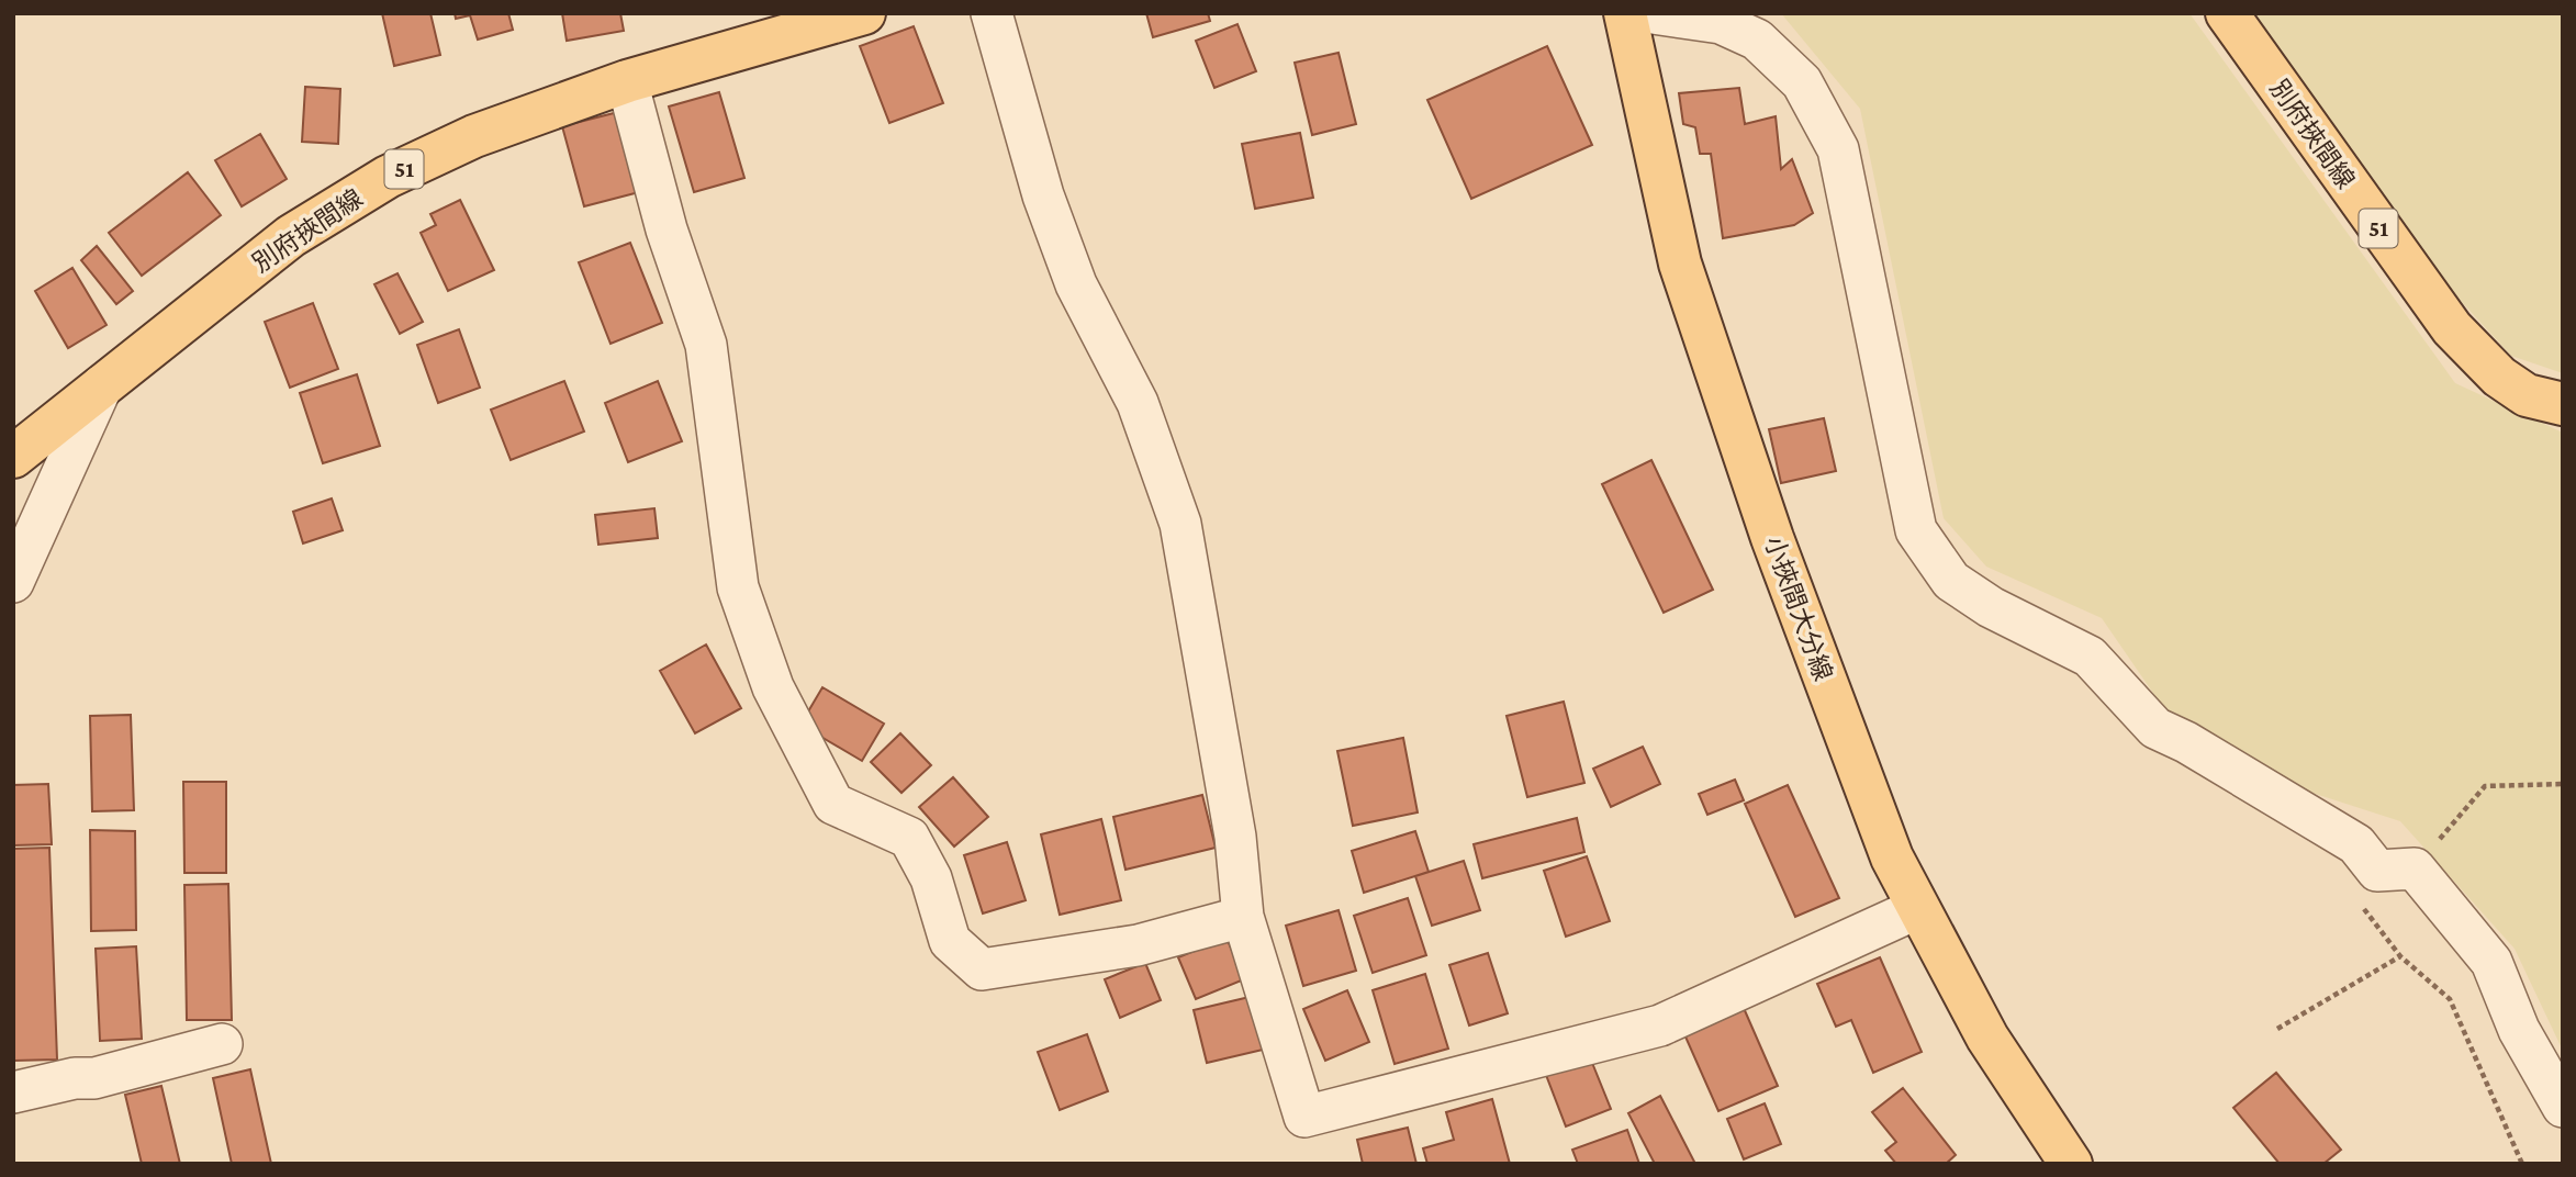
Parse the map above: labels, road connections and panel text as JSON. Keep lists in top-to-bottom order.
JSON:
{
  "streets": {
    "main road": ["別府挾間線", "51", "小挾間大分線"]
  }
}
